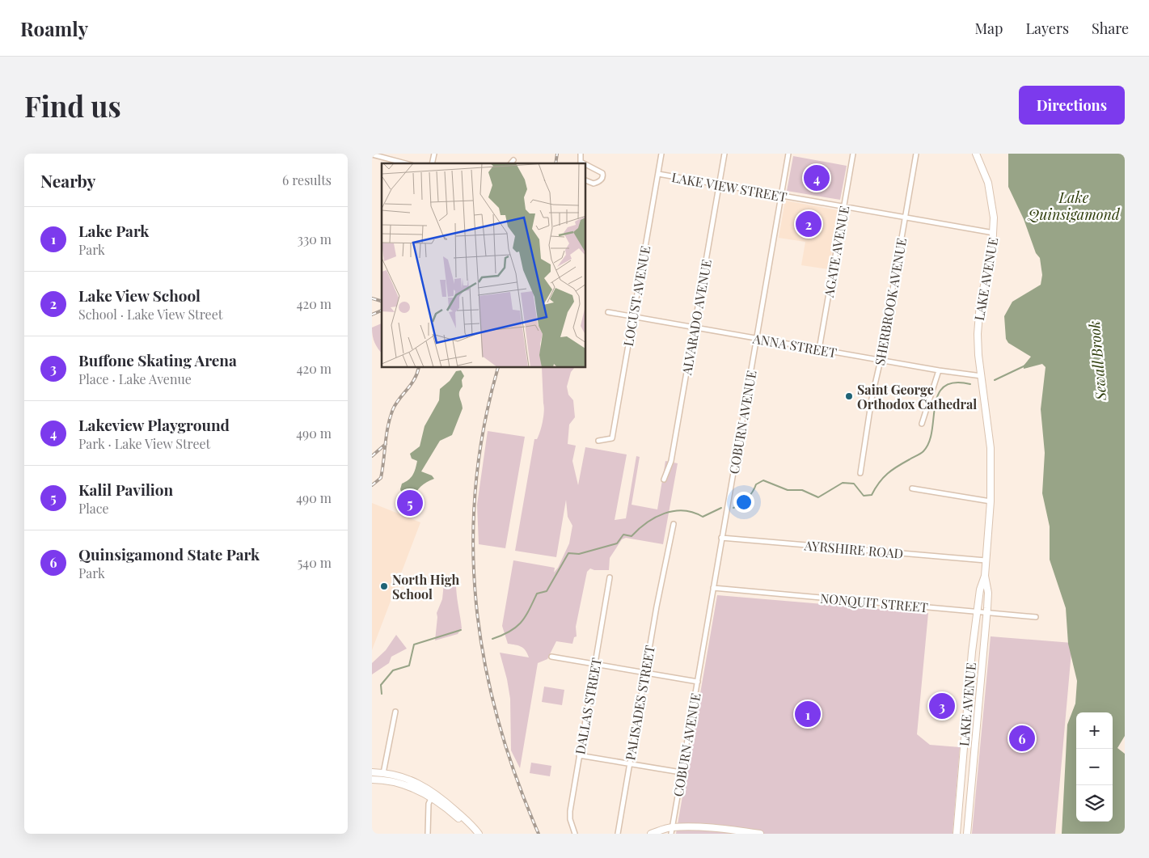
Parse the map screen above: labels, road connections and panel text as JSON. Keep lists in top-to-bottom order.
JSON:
{
  "streets": {
    "main road": ["LAKE AVENUE"],
    "street": [
      "LAKE VIEW STREET",
      "AGATE AVENUE",
      "LOCUST AVENUE",
      "SHERBROOK AVENUE",
      "ALVARADO AVENUE",
      "ANNA STREET",
      "COBURN AVENUE",
      "AYRSHIRE ROAD",
      "NONQUIT STREET",
      "PALISADES STREET",
      "DALLAS STREET"
    ]
  },
  "crossings": [
    ["LAKE VIEW STREET", "AGATE AVENUE"],
    ["LAKE VIEW STREET", "LOCUST AVENUE"],
    ["LAKE VIEW STREET", "SHERBROOK AVENUE"],
    ["LAKE VIEW STREET", "ALVARADO AVENUE"],
    ["LAKE VIEW STREET", "COBURN AVENUE"],
    ["AGATE AVENUE", "ANNA STREET"],
    ["LAKE AVENUE", "ANNA STREET"],
    ["LAKE AVENUE", "AYRSHIRE ROAD"],
    ["LAKE AVENUE", "NONQUIT STREET"],
    ["LOCUST AVENUE", "ANNA STREET"],
    ["SHERBROOK AVENUE", "ANNA STREET"],
    ["ALVARADO AVENUE", "ANNA STREET"],
    ["ANNA STREET", "COBURN AVENUE"],
    ["COBURN AVENUE", "AYRSHIRE ROAD"],
    ["COBURN AVENUE", "NONQUIT STREET"]
  ],
  "water": ["Lake Quinsigamond", "Sewall Brook"],
  "places": ["Saint George Orthodox Cathedral", "North High School"],
  "page": {
    "header": "Roamly",
    "nav": ["Map", "Layers", "Share"],
    "buttons": "Directions",
    "title": "Find us",
    "heading": ["Nearby", "6 results"],
    "pins": [
      "4",
      "2",
      "5",
      "3",
      "1",
      "6"
    ],
    "list": [
      {
        "mark": "1",
        "name": "Lake Park",
        "note": "Park",
        "value": "330 m"
      },
      {
        "mark": "2",
        "name": "Lake View School",
        "note": "School · Lake View Street",
        "value": "420 m"
      },
      {
        "mark": "3",
        "name": "Buffone Skating Arena",
        "note": "Place · Lake Avenue",
        "value": "420 m"
      },
      {
        "mark": "4",
        "name": "Lakeview Playground",
        "note": "Park · Lake View Street",
        "value": "490 m"
      },
      {
        "mark": "5",
        "name": "Kalil Pavilion",
        "note": "Place",
        "value": "490 m"
      },
      {
        "mark": "6",
        "name": "Quinsigamond State Park",
        "note": "Park",
        "value": "540 m"
      }
    ],
    "map_buttons": ["+", "−"]
  }
}
